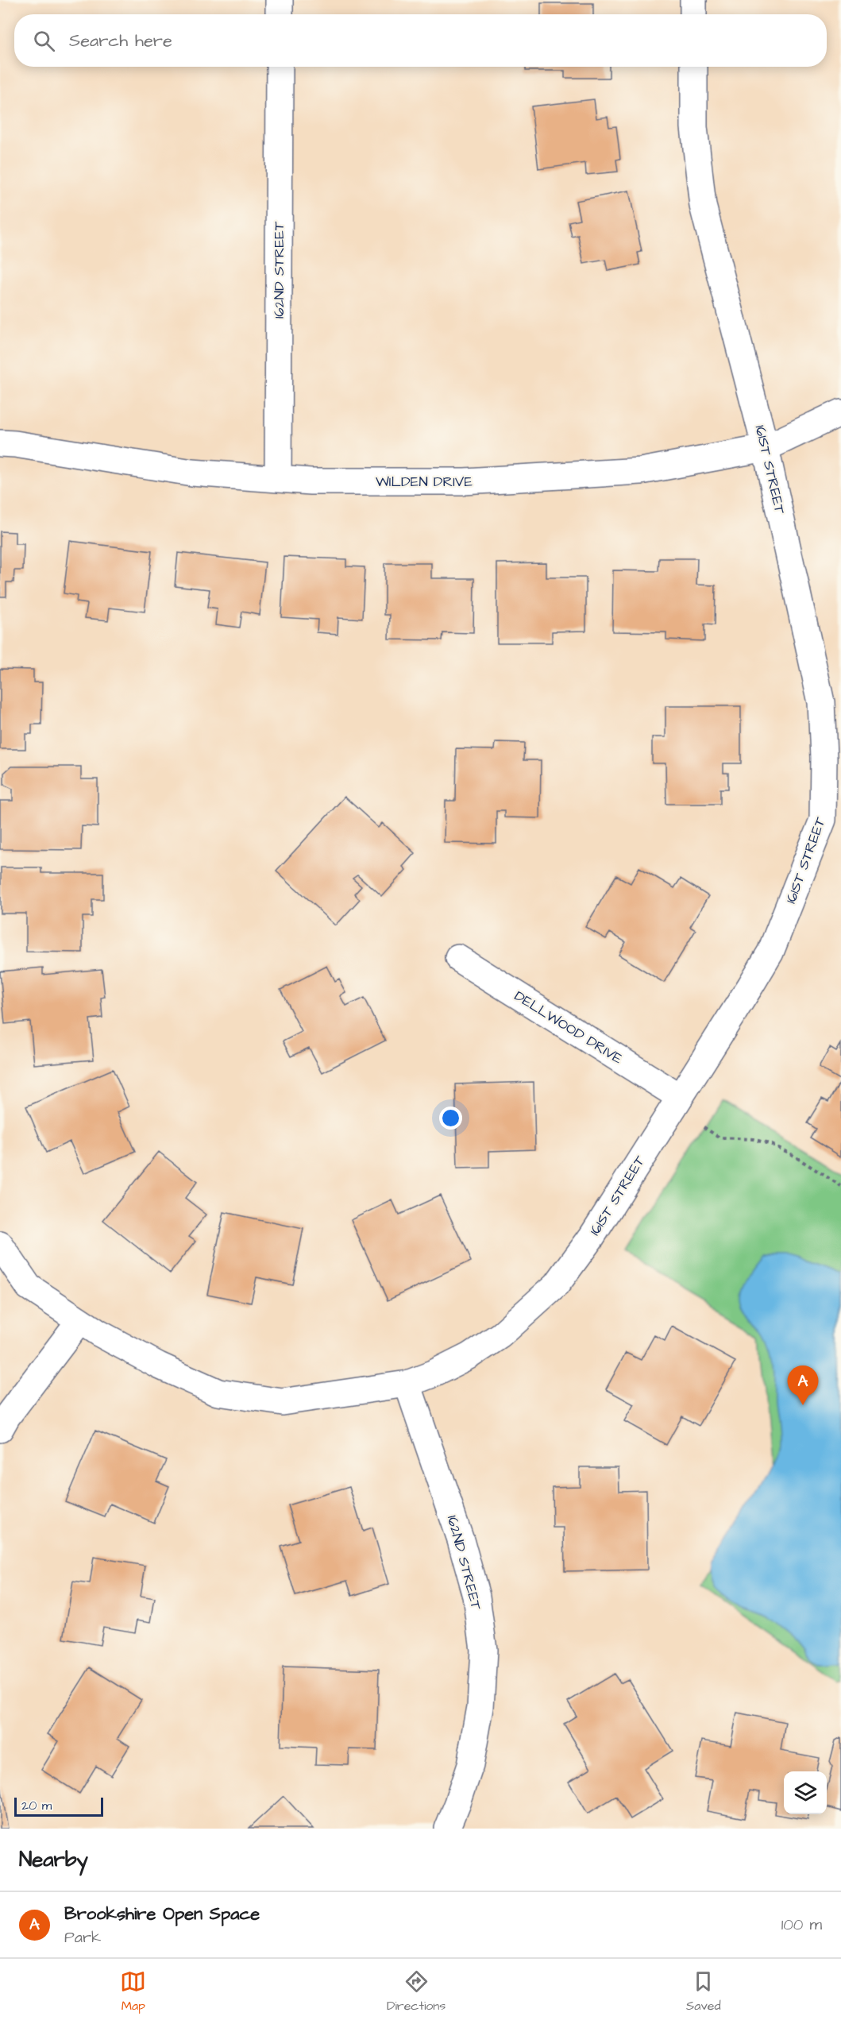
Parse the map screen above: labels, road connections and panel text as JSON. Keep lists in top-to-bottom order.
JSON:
{
  "streets": {
    "street": [
      "162ND STREET",
      "161ST STREET",
      "WILDEN DRIVE",
      "DELLWOOD DRIVE"
    ]
  },
  "crossings": [
    ["162ND STREET", "161ST STREET"],
    ["162ND STREET", "WILDEN DRIVE"],
    ["161ST STREET", "WILDEN DRIVE"],
    ["161ST STREET", "DELLWOOD DRIVE"]
  ],
  "scale_bar": "20 m",
  "page": {
    "search": "Search here",
    "pins": "A",
    "scale": "20 m",
    "heading": "Nearby",
    "list": [
      {
        "mark": "A",
        "name": "Brookshire Open Space",
        "note": "Park",
        "value": "100 m"
      }
    ],
    "nav": ["Map", "Directions", "Saved"]
  }
}
